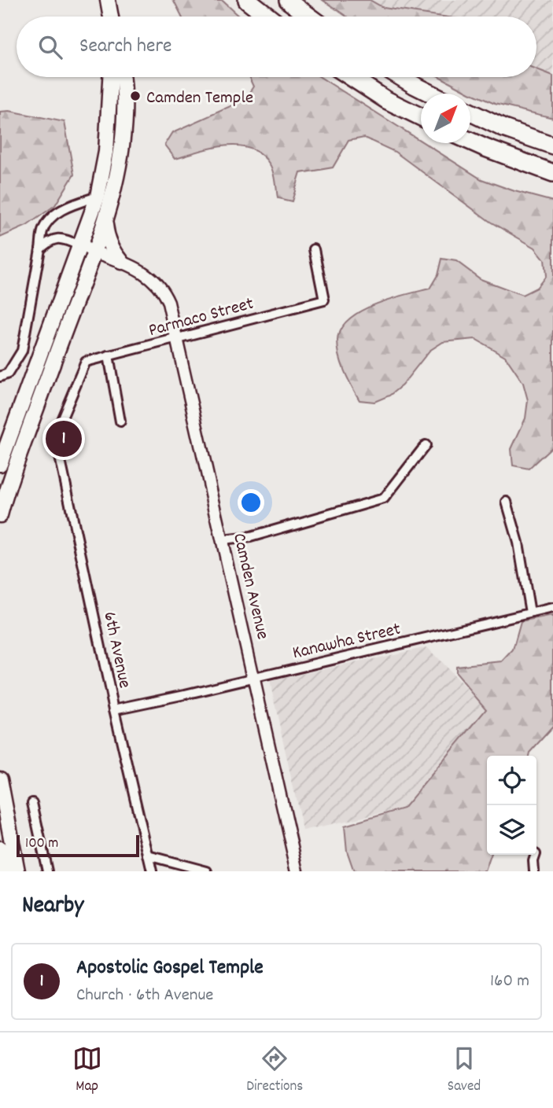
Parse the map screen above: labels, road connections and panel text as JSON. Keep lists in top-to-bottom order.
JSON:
{
  "streets": {
    "street": [
      "Parmaco Street",
      "Camden Avenue",
      "Kanawha Street",
      "6th Avenue"
    ]
  },
  "crossings": [
    ["Parmaco Street", "Camden Avenue"],
    ["Parmaco Street", "6th Avenue"],
    ["Camden Avenue", "Kanawha Street"],
    ["Kanawha Street", "6th Avenue"]
  ],
  "places": ["Camden Temple"],
  "scale_bar": "100 m",
  "north": "top right",
  "page": {
    "search": "Search here",
    "pins": "1",
    "scale": "100 m",
    "heading": "Nearby",
    "list": [
      {
        "mark": "1",
        "name": "Apostolic Gospel Temple",
        "note": "Church · 6th Avenue",
        "value": "160 m"
      }
    ],
    "nav": ["Map", "Directions", "Saved"]
  }
}
